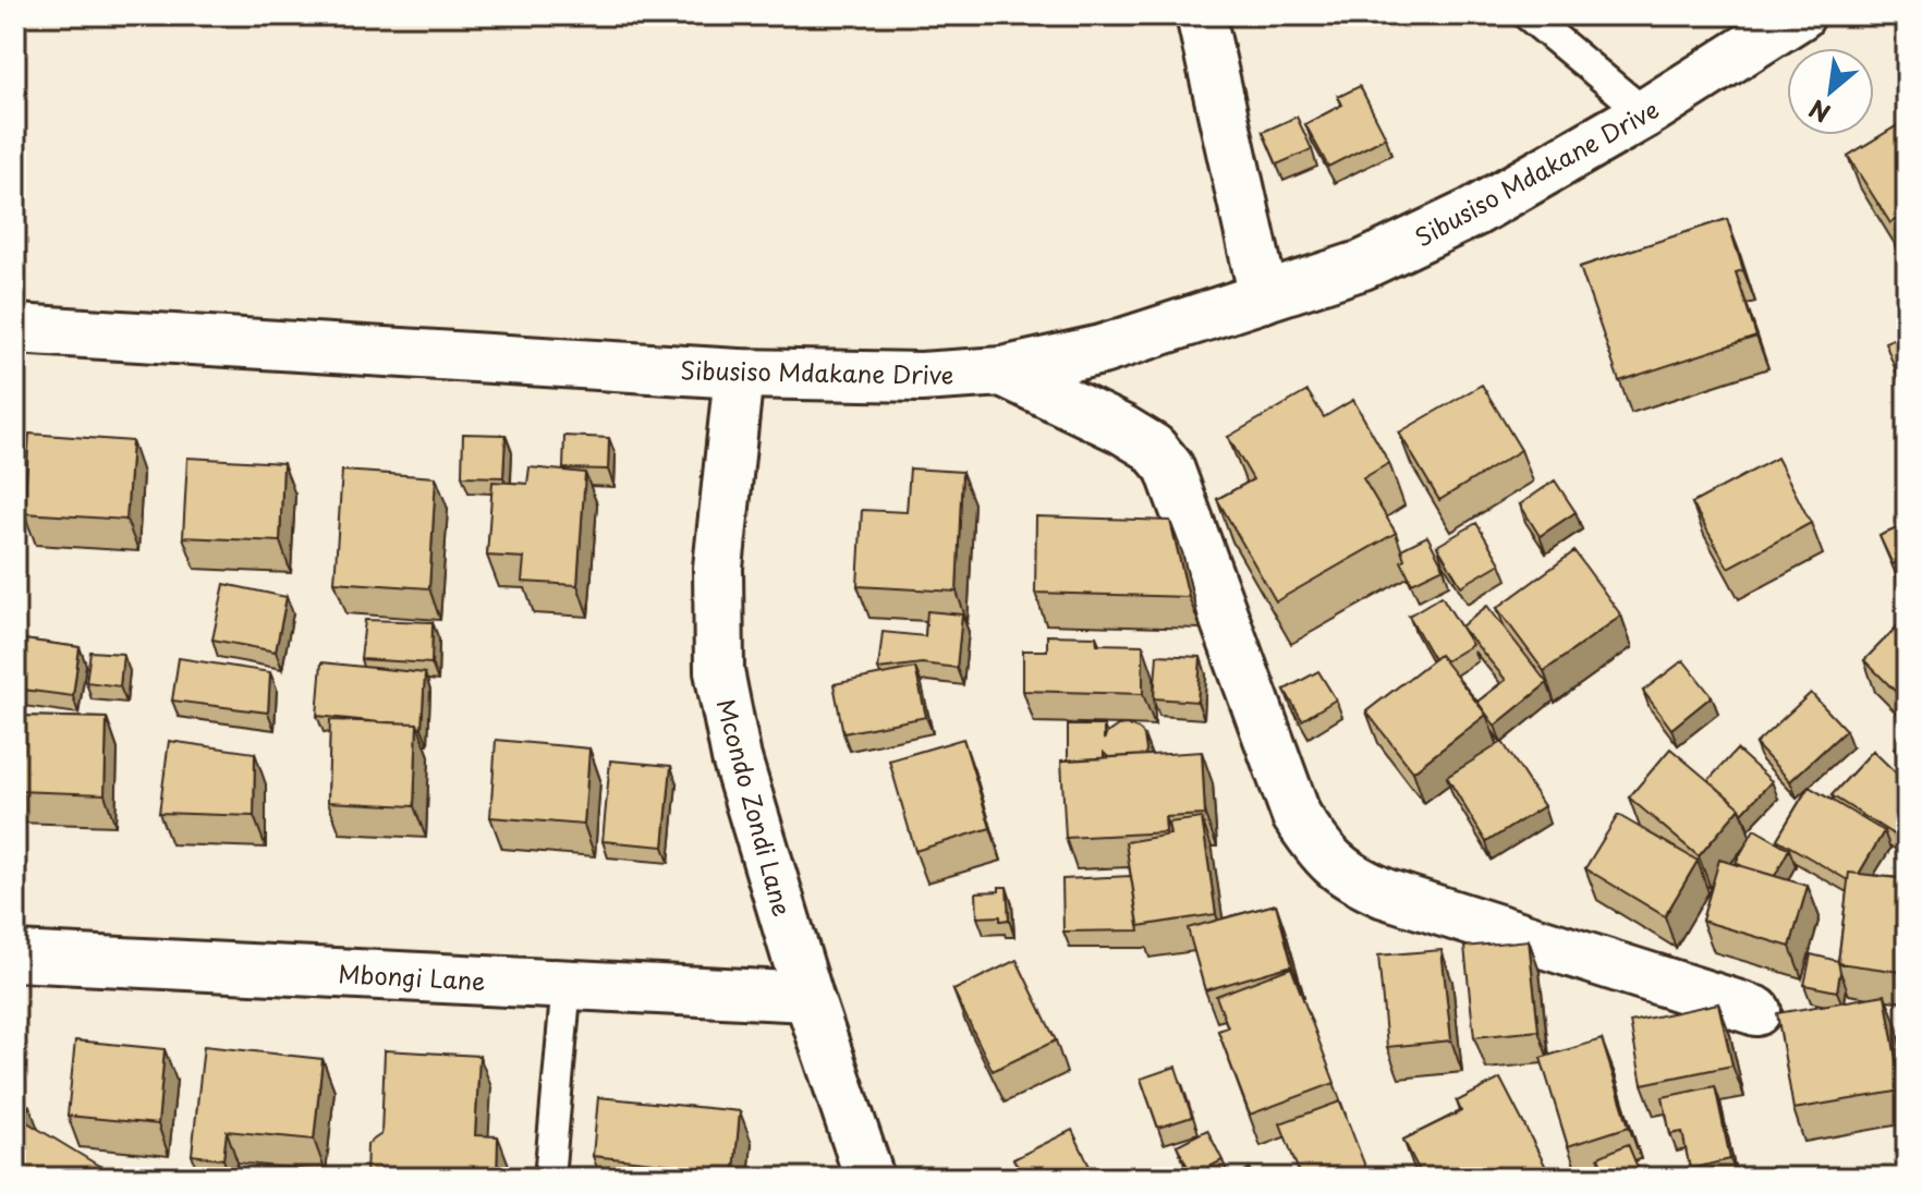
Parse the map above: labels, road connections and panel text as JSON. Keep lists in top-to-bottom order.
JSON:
{
  "streets": {
    "street": ["Sibusiso Mdakane Drive", "Mcondo Zondi Lane", "Mbongi Lane"]
  },
  "crossings": [
    ["Sibusiso Mdakane Drive", "Mcondo Zondi Lane"],
    ["Mcondo Zondi Lane", "Mbongi Lane"]
  ],
  "north": "bottom left"
}
